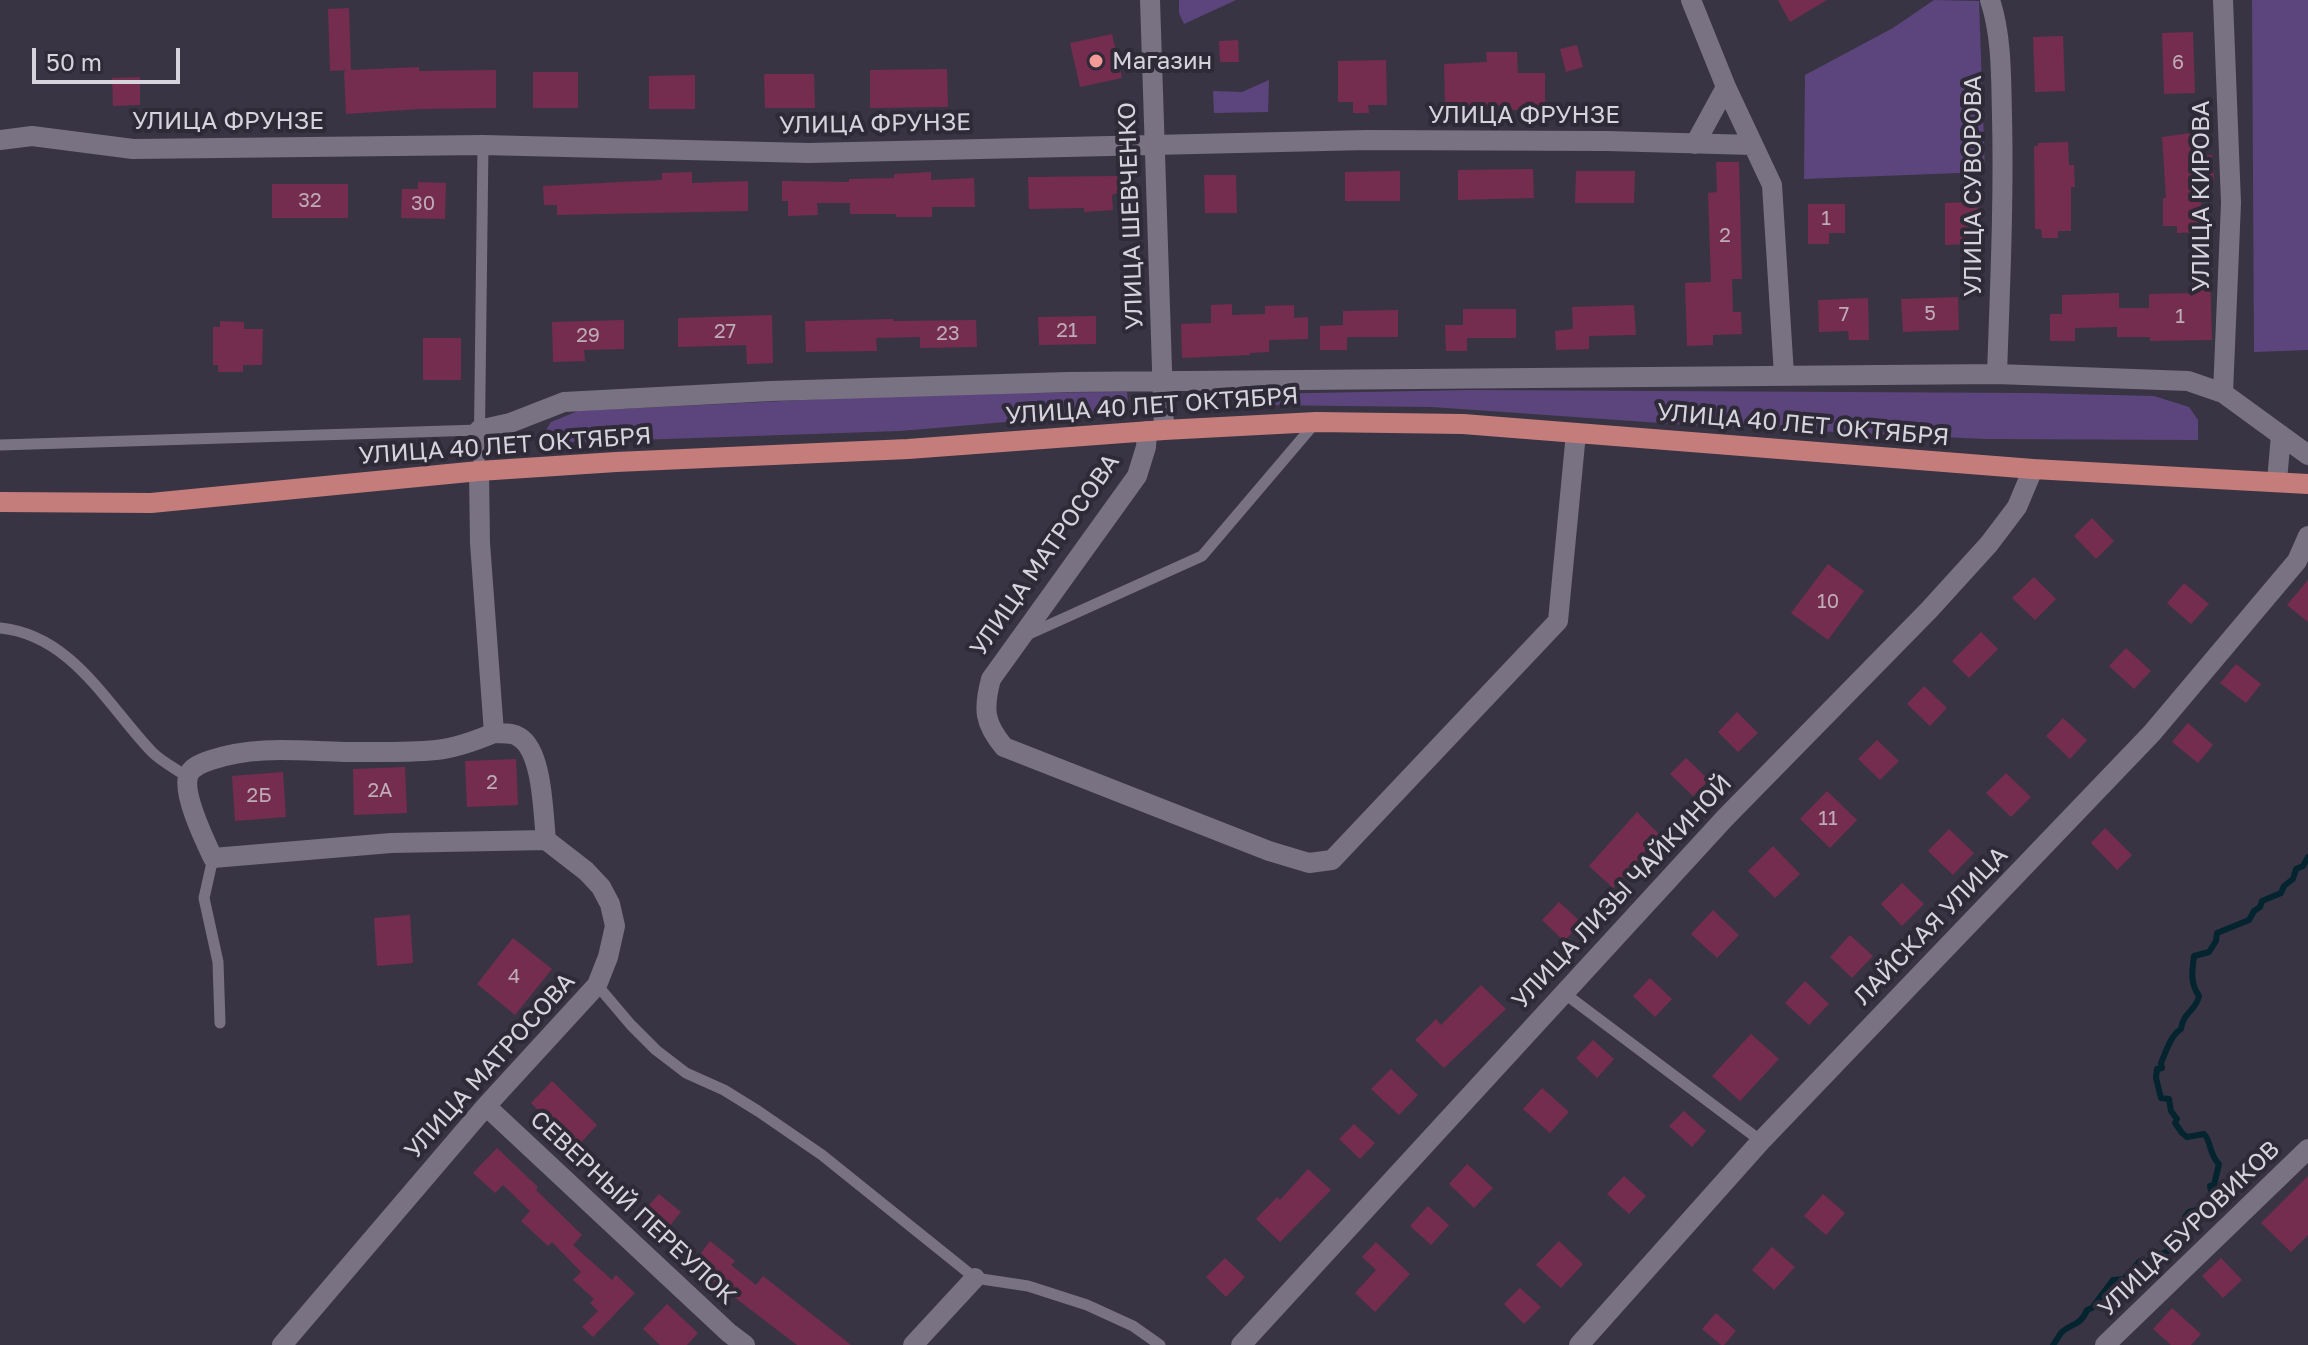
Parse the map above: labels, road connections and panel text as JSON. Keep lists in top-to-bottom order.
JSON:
{
  "streets": {
    "main road": ["УЛИЦА 40 ЛЕТ ОКТЯБРЯ"],
    "street": [
      "УЛИЦА ФРУНЗЕ",
      "УЛИЦА СУВОРОВА",
      "УЛИЦА КИРОВА",
      "УЛИЦА ШЕВЧЕНКО",
      "УЛИЦА МАТРОСОВА",
      "УЛИЦА ЛИЗЫ ЧАЙКИНОЙ",
      "ЛАЙСКАЯ УЛИЦА",
      "СЕВЕРНЫЙ ПЕРЕУЛОК",
      "УЛИЦА БУРОВИКОВ"
    ]
  },
  "crossings": [
    ["УЛИЦА ФРУНЗЕ", "УЛИЦА ШЕВЧЕНКО"],
    ["УЛИЦА СУВОРОВА", "УЛИЦА 40 ЛЕТ ОКТЯБРЯ"],
    ["УЛИЦА КИРОВА", "УЛИЦА 40 ЛЕТ ОКТЯБРЯ"],
    ["УЛИЦА ШЕВЧЕНКО", "УЛИЦА 40 ЛЕТ ОКТЯБРЯ"],
    ["УЛИЦА ШЕВЧЕНКО", "УЛИЦА МАТРОСОВА"],
    ["УЛИЦА 40 ЛЕТ ОКТЯБРЯ", "УЛИЦА МАТРОСОВА"],
    ["УЛИЦА 40 ЛЕТ ОКТЯБРЯ", "УЛИЦА ЛИЗЫ ЧАЙКИНОЙ"],
    ["УЛИЦА МАТРОСОВА", "СЕВЕРНЫЙ ПЕРЕУЛОК"]
  ],
  "places": ["Магазин"],
  "house_numbers": [
    "6",
    "32",
    "30",
    "1",
    "2",
    "5",
    "7",
    "1",
    "21",
    "27",
    "23",
    "29",
    "10",
    "2",
    "2А",
    "2Б",
    "11",
    "4"
  ],
  "scale_bar": "50 m"
}
